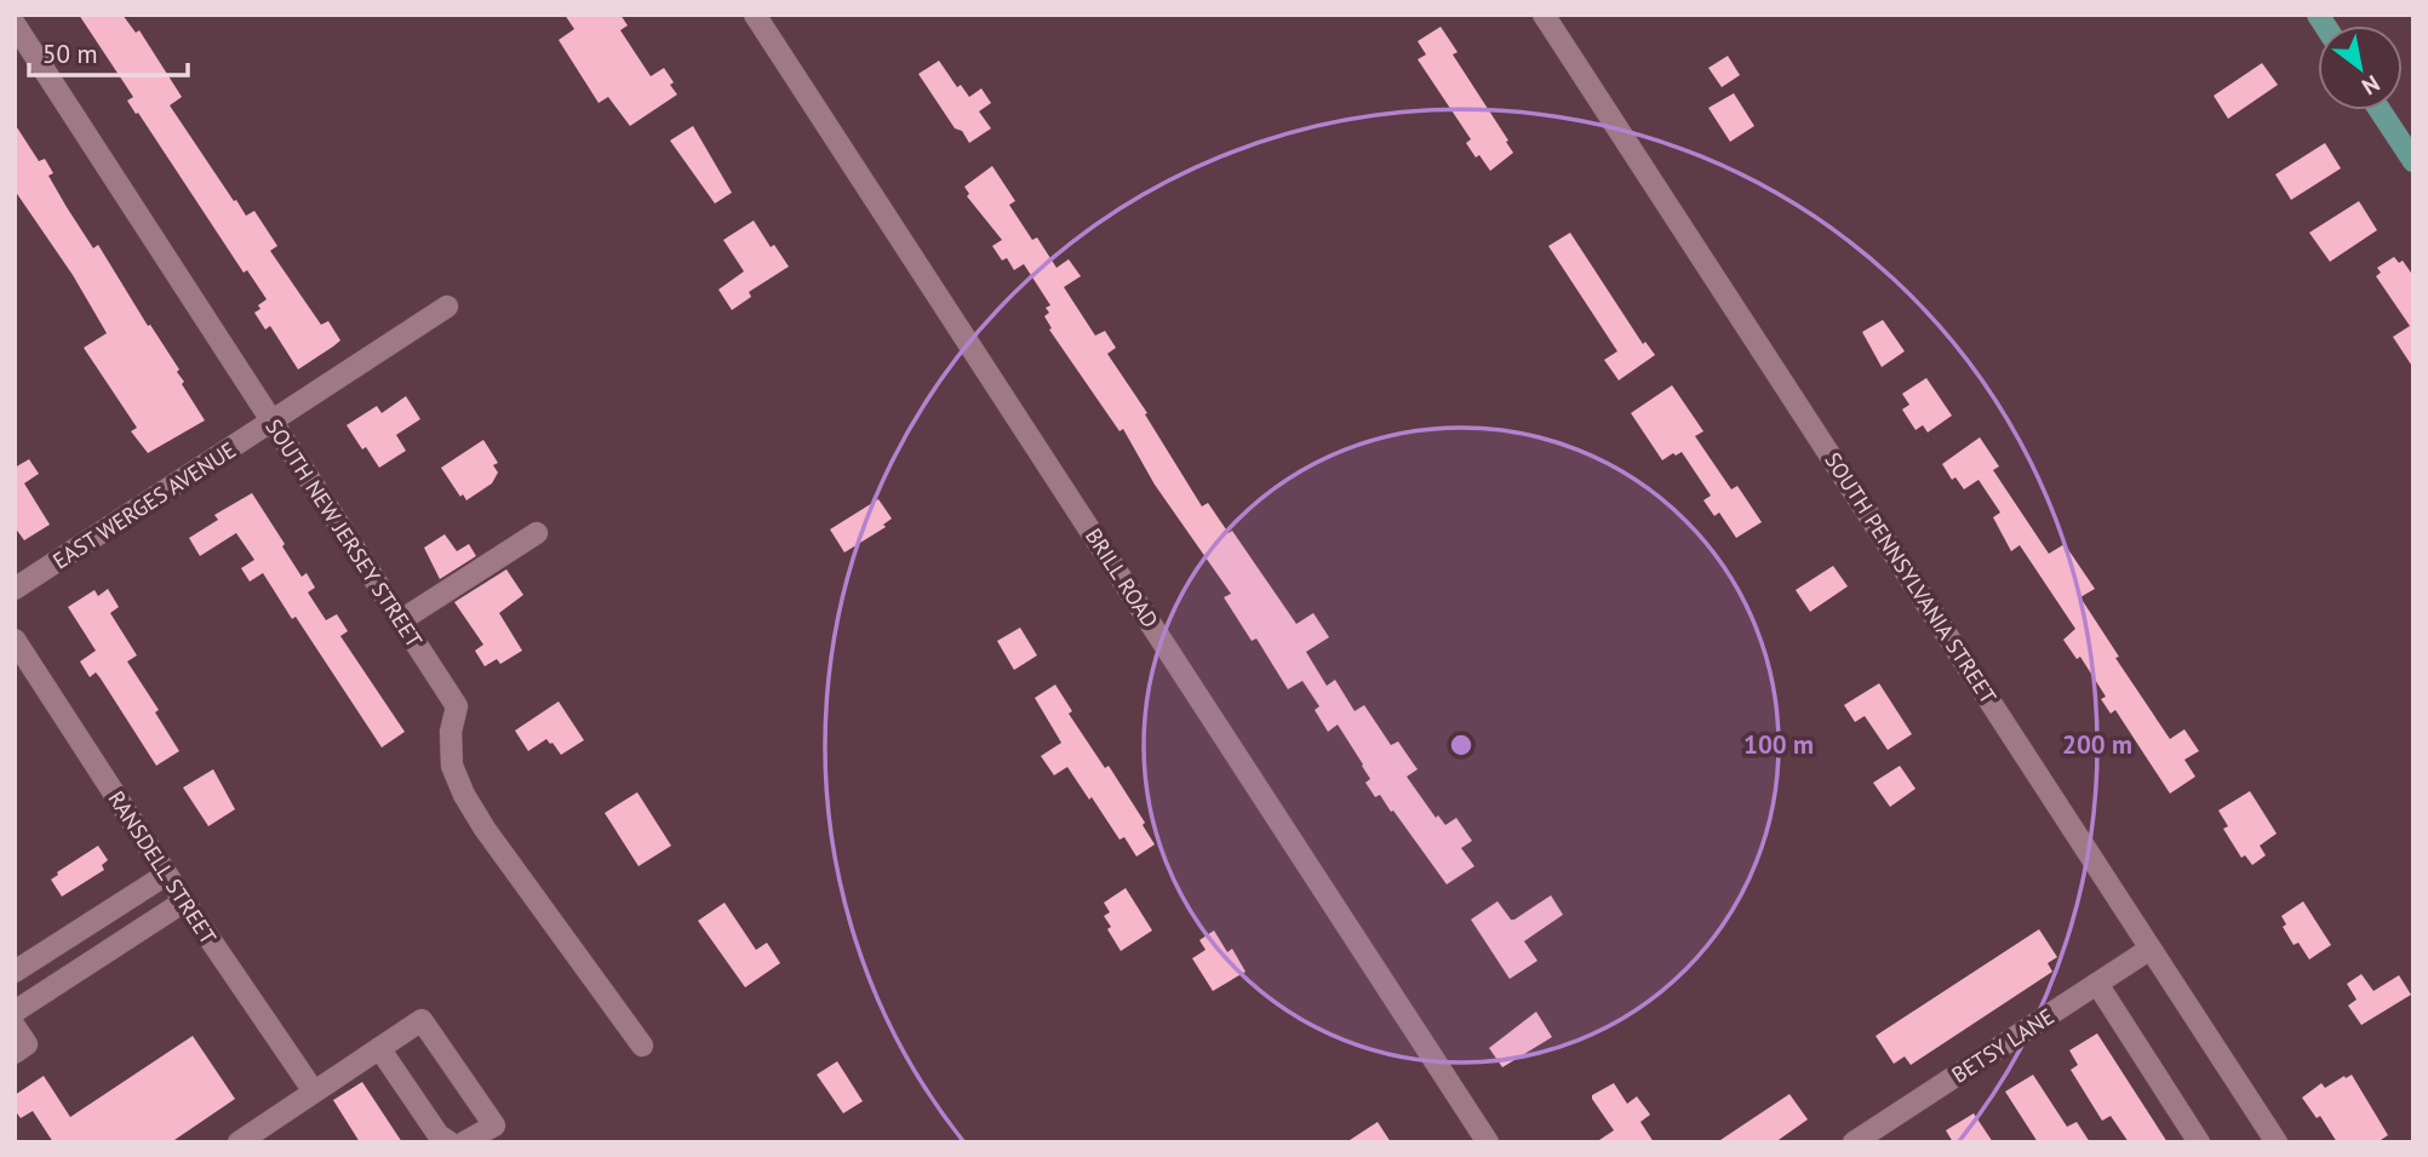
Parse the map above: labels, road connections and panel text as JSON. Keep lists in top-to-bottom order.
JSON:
{
  "streets": {
    "street": [
      "EAST WERGES AVENUE",
      "SOUTH NEW JERSEY STREET",
      "BRILL ROAD",
      "SOUTH PENNSYLVANIA STREET",
      "RANSDELL STREET",
      "BETSY LANE"
    ]
  },
  "crossings": [
    ["EAST WERGES AVENUE", "SOUTH NEW JERSEY STREET"],
    ["SOUTH PENNSYLVANIA STREET", "BETSY LANE"]
  ],
  "scale_bar": "50 m",
  "north": "bottom right",
  "rings": ["100 m", "200 m"]
}
